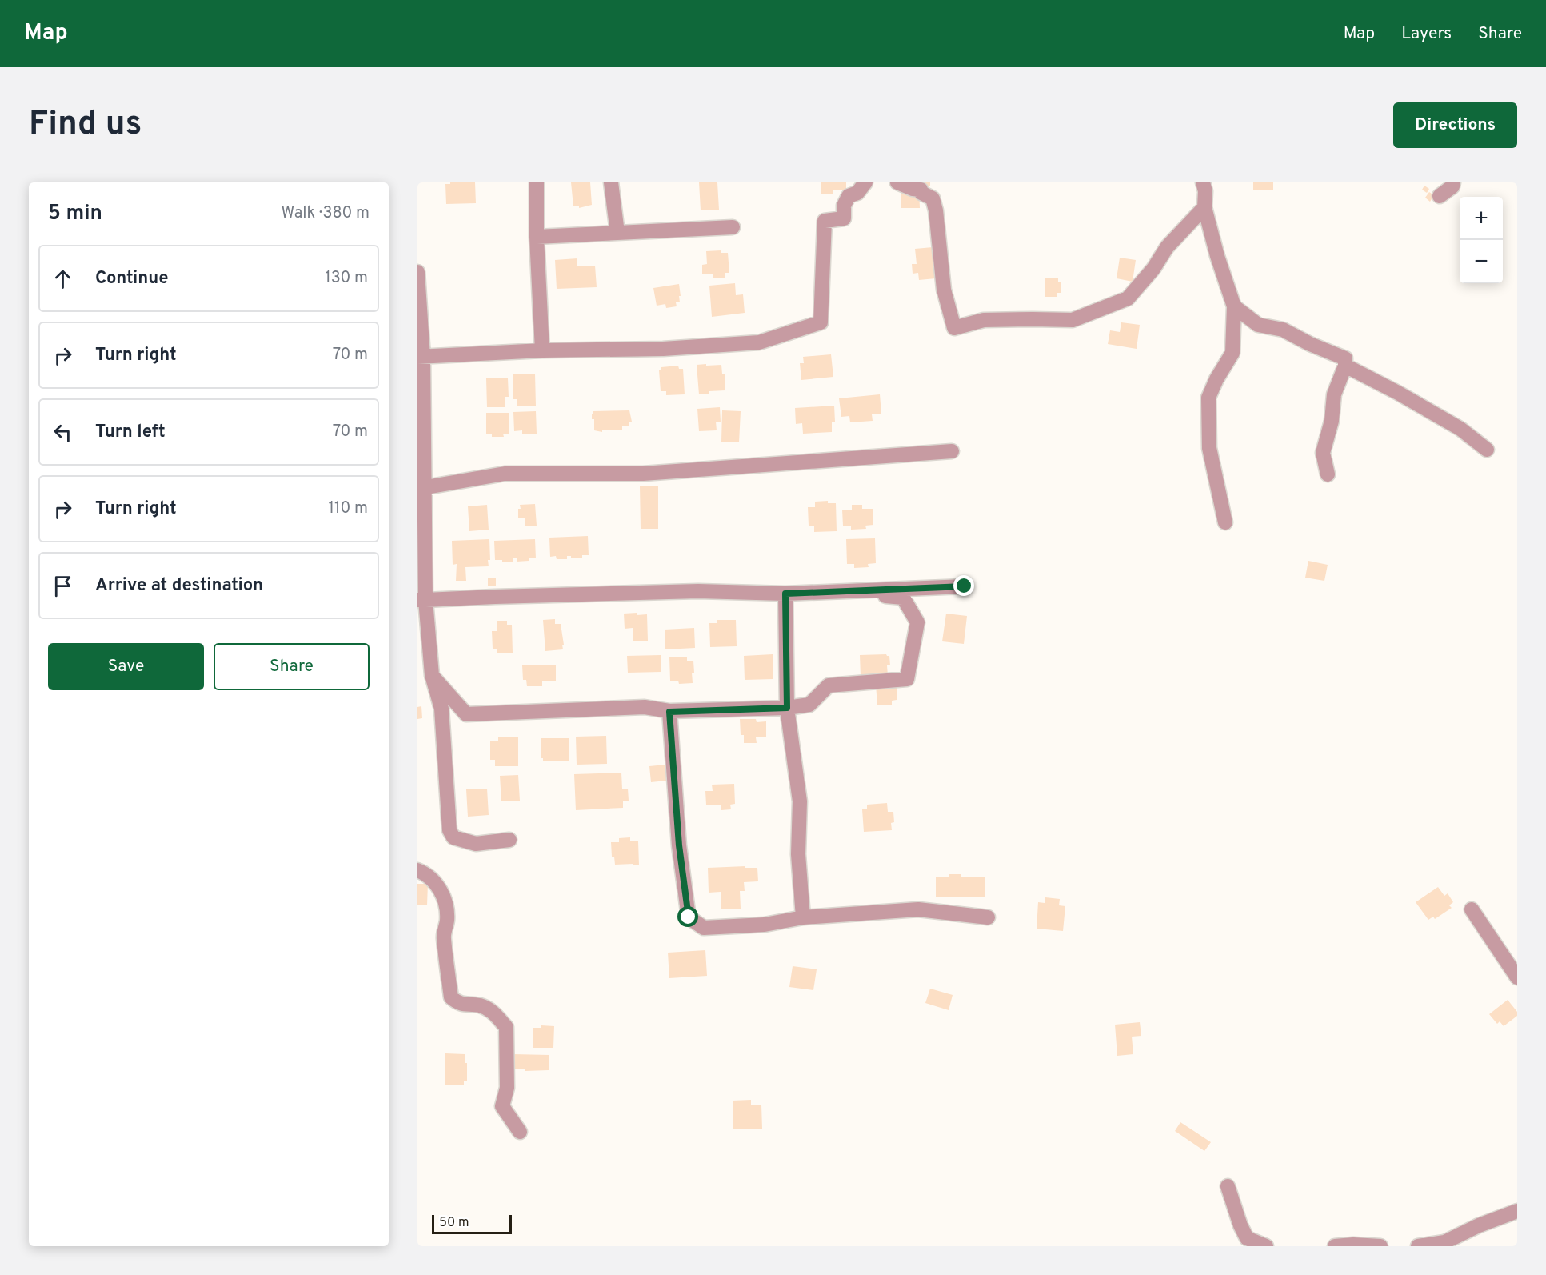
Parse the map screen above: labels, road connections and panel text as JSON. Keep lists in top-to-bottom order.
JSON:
{
  "scale_bar": "50 m",
  "page": {
    "header": "Map",
    "nav": ["Map", "Layers", "Share"],
    "buttons": [
      "Directions",
      ["Save", "Share"]
    ],
    "title": "Find us",
    "heading": ["5 min", "Walk · 380 m"],
    "map_buttons": ["+", "−"],
    "list": [
      ["Continue", "130 m"],
      ["Turn right", "70 m"],
      ["Turn left", "70 m"],
      ["Turn right", "110 m"],
      "Arrive at destination"
    ],
    "scale": "50 m"
  }
}
